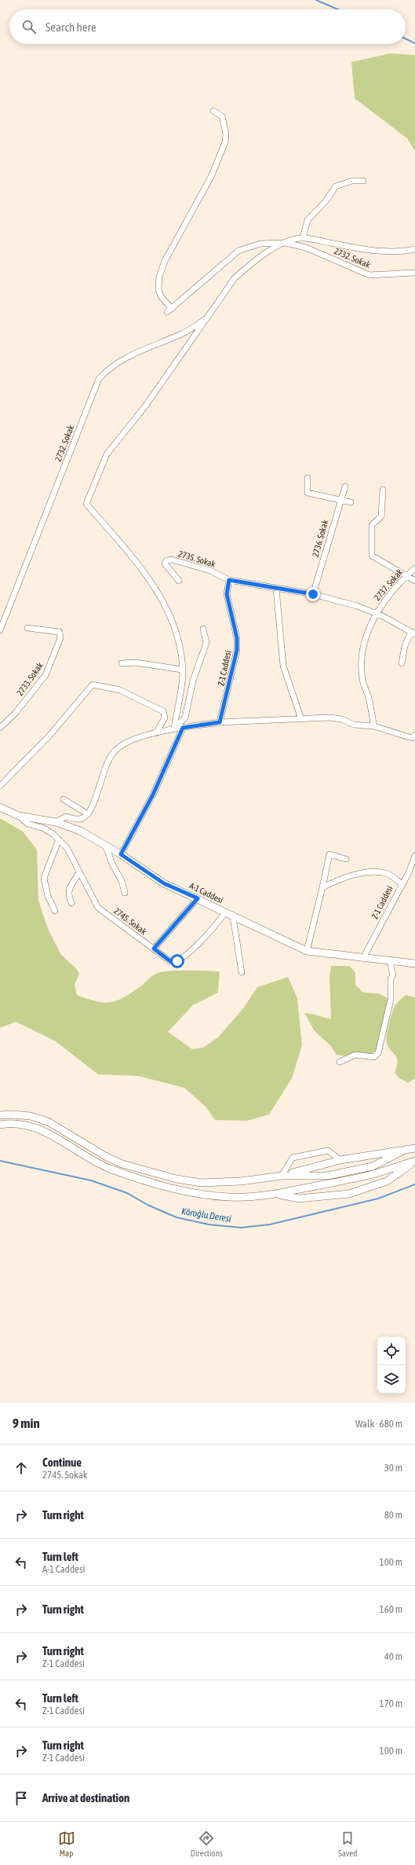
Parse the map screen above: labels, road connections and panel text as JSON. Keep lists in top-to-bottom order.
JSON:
{
  "streets": {
    "main road": ["A-1 Caddesi"],
    "street": [
      "2732. Sokak",
      "2736. Sokak",
      "2735. Sokak",
      "2737. Sokak",
      "Z-1 Caddesi",
      "2733. Sokak",
      "2745. Sokak"
    ]
  },
  "crossings": [
    ["2735. Sokak", "Z-1 Caddesi"],
    ["Z-1 Caddesi", "A-1 Caddesi"],
    ["A-1 Caddesi", "2745. Sokak"]
  ],
  "water": ["Köroğlu Deresi"],
  "page": {
    "search": "Search here",
    "heading": ["9 min", "Walk · 680 m"],
    "list": [
      ["Continue", "2745. Sokak", "30 m"],
      ["Turn right", "80 m"],
      ["Turn left", "A-1 Caddesi", "100 m"],
      ["Turn right", "160 m"],
      ["Turn right", "Z-1 Caddesi", "40 m"],
      ["Turn left", "Z-1 Caddesi", "170 m"],
      ["Turn right", "Z-1 Caddesi", "100 m"],
      "Arrive at destination"
    ],
    "nav": ["Map", "Directions", "Saved"]
  }
}
